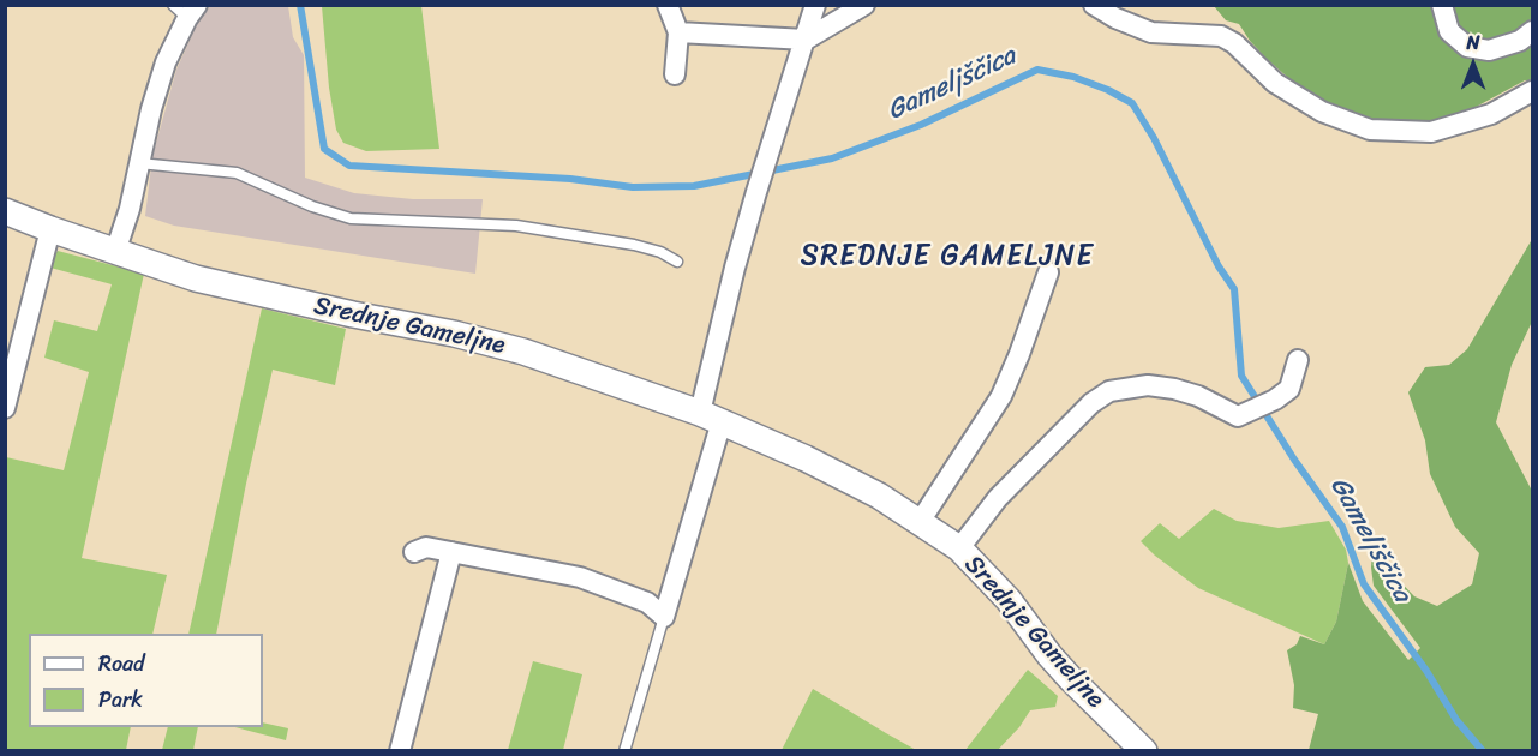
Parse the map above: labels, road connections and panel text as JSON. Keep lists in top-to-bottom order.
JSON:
{
  "streets": {
    "street": ["Srednje Gameljne"]
  },
  "districts": ["SREDNJE GAMELJNE"],
  "water": ["Gameljščica"],
  "legend": ["Road", "Park"],
  "north": "top"
}
